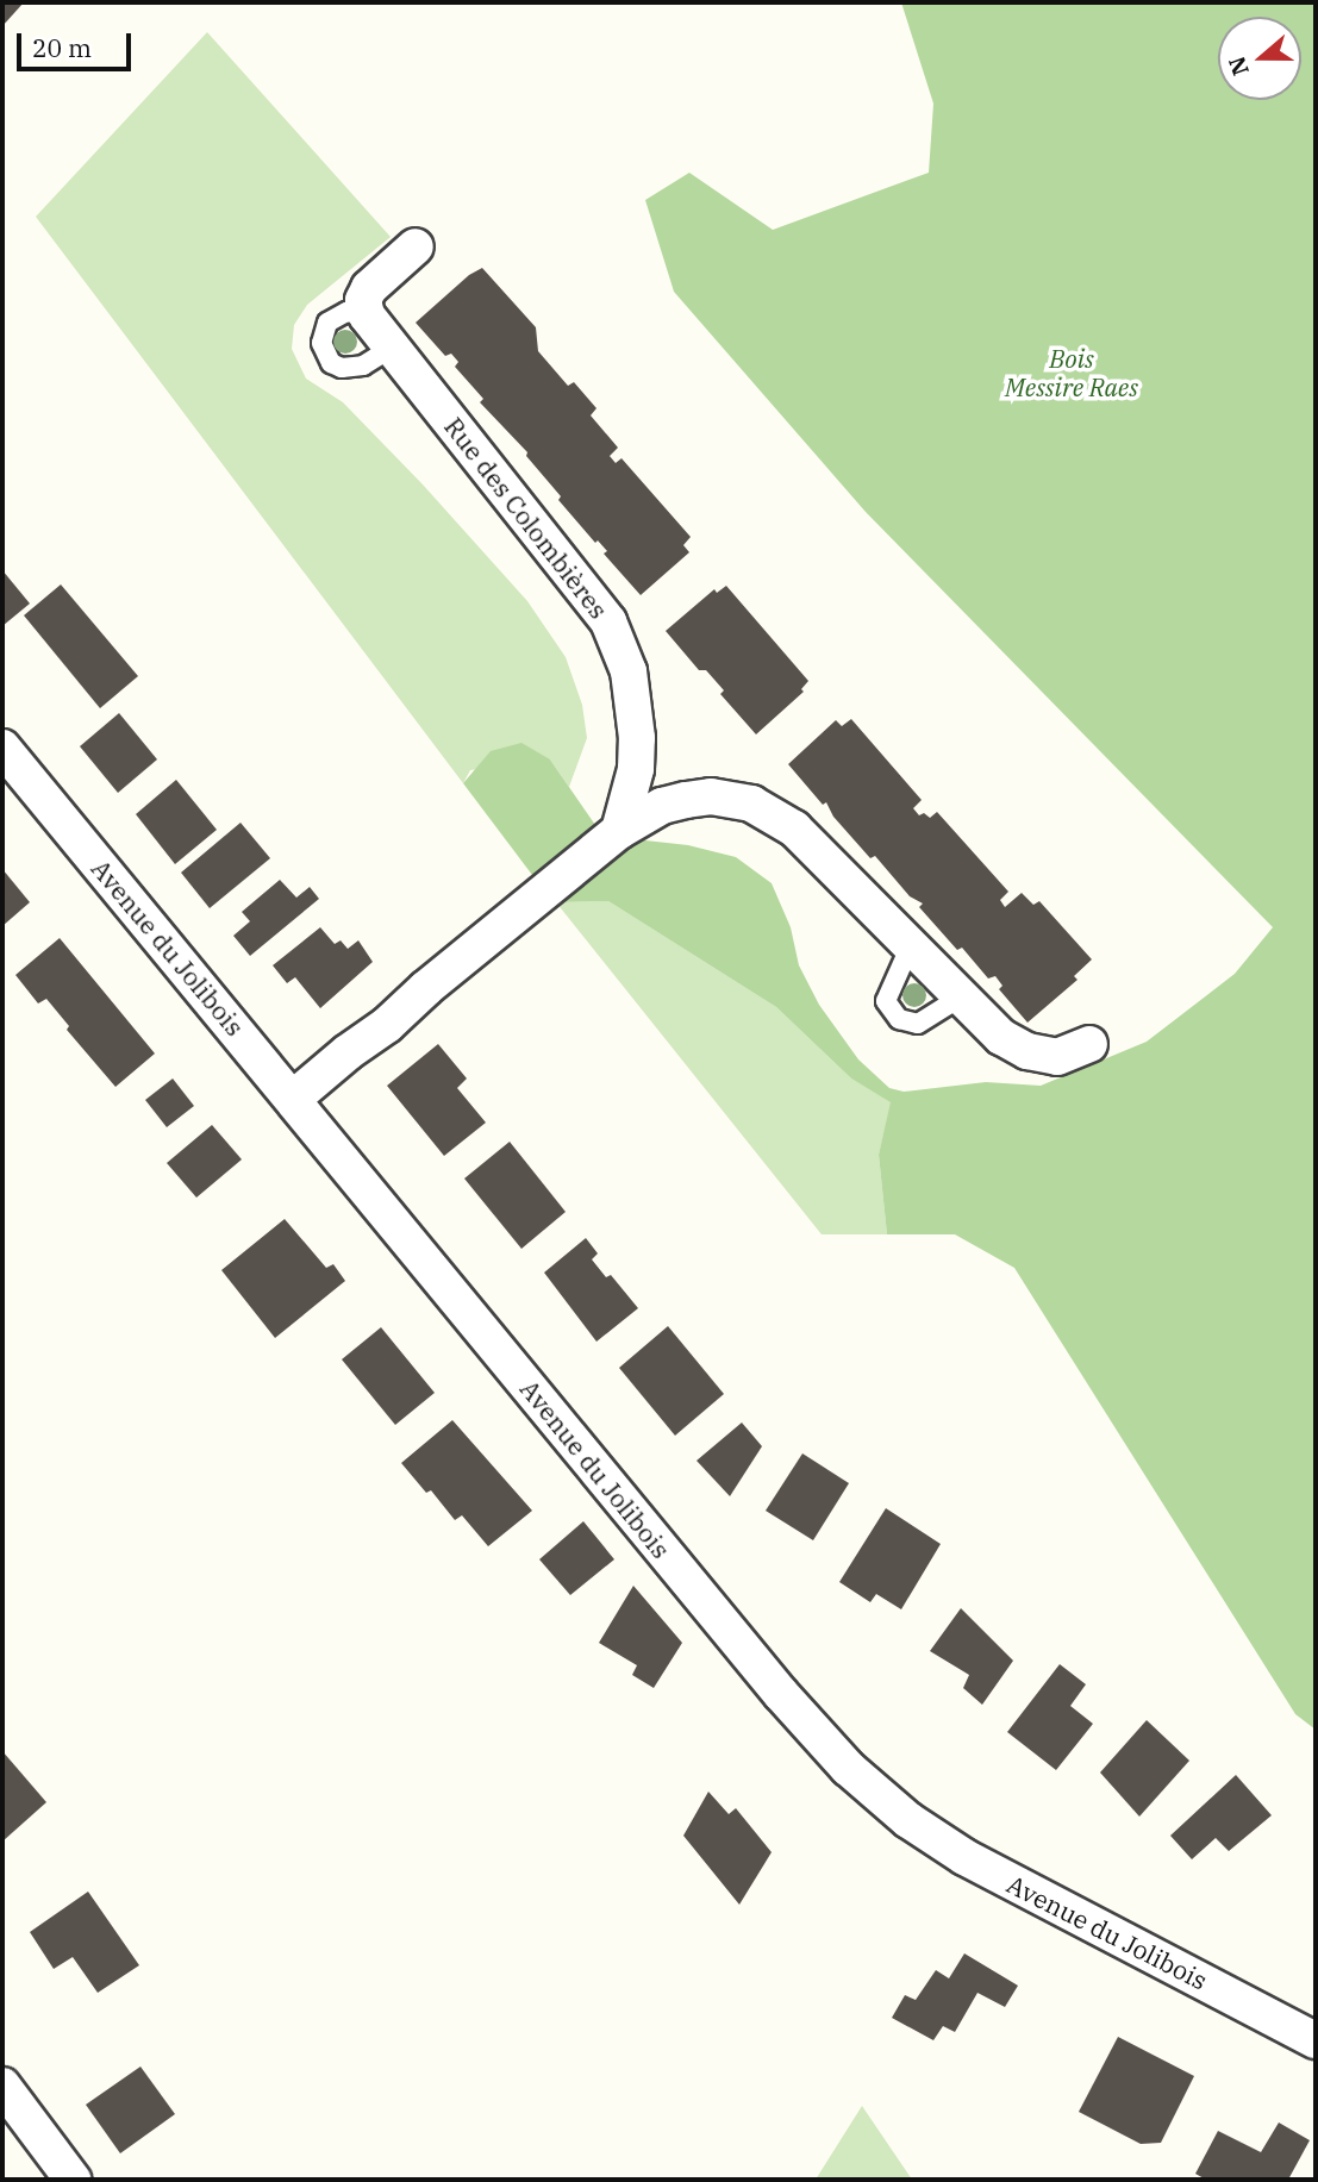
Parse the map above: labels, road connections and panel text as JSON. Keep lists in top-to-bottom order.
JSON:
{
  "streets": {
    "street": ["Rue des Colombières", "Avenue du Jolibois"]
  },
  "parks": ["Bois Messire Raes"],
  "scale_bar": "20 m",
  "north": "left"
}
